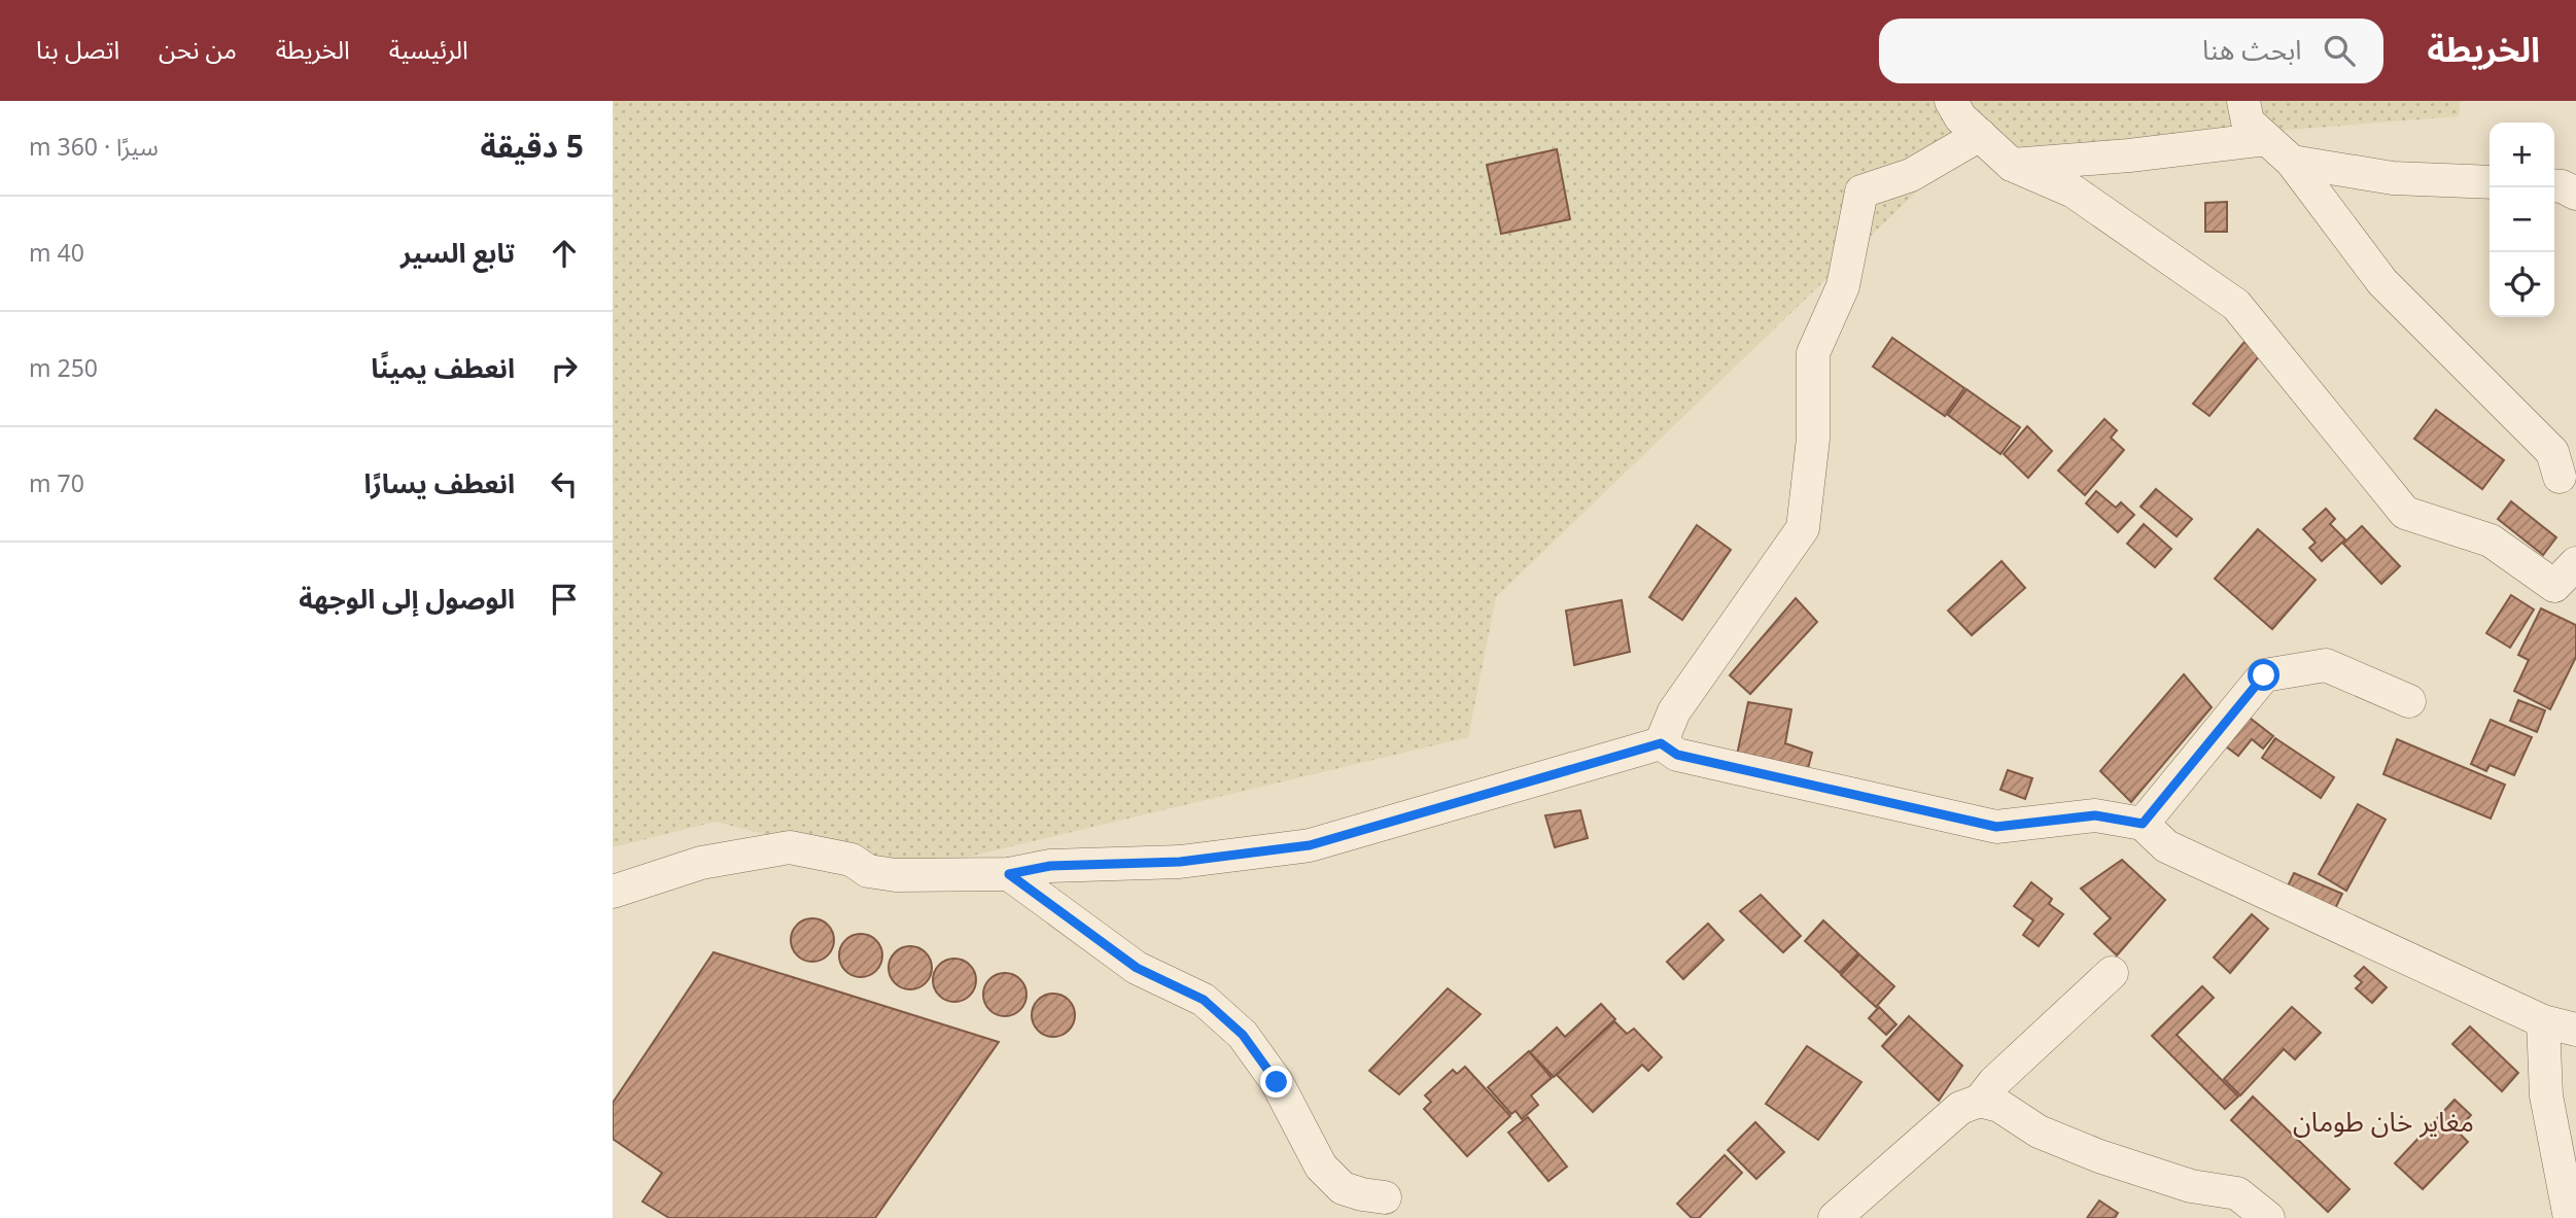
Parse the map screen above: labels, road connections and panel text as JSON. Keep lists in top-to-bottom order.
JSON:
{
  "districts": ["مغاير خان طومان"],
  "page": {
    "header": "الخريطة",
    "search": "ابحث هنا",
    "nav": [
      "الرئيسية",
      "الخريطة",
      "من نحن",
      "اتصل بنا"
    ],
    "heading": ["5 دقيقة", "سيرًا · 360 m"],
    "map_buttons": ["+", "−"],
    "list": [
      ["تابع السير", "40 m"],
      ["انعطف يمينًا", "250 m"],
      ["انعطف يسارًا", "70 m"],
      "الوصول إلى الوجهة"
    ]
  }
}
